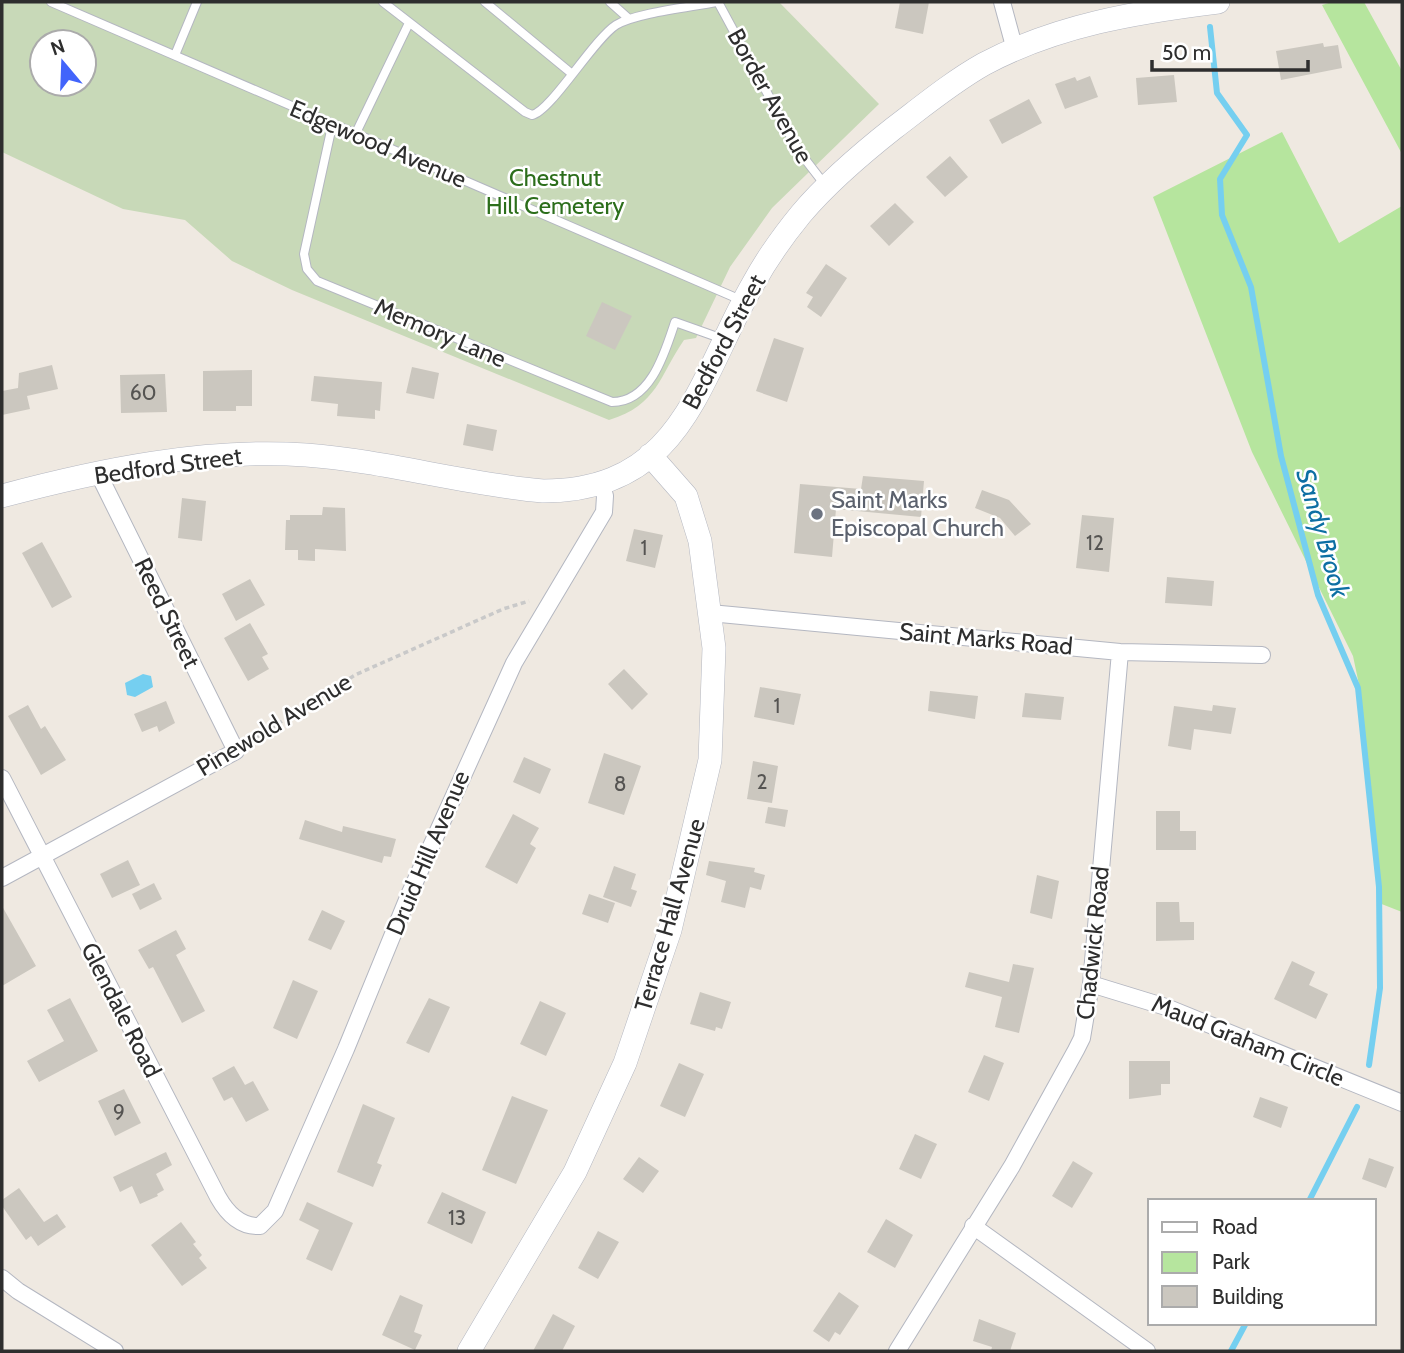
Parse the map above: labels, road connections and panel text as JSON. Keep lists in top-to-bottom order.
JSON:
{
  "streets": {
    "main road": ["Bedford Street", "Terrace Hall Avenue"],
    "street": [
      "Reed Street",
      "Saint Marks Road",
      "Pinewold Avenue",
      "Druid Hill Avenue",
      "Chadwick Road",
      "Glendale Road",
      "Maud Graham Circle"
    ],
    "lane": ["Border Avenue", "Edgewood Avenue", "Memory Lane"]
  },
  "crossings": [
    ["Border Avenue", "Bedford Street"],
    ["Edgewood Avenue", "Memory Lane"],
    ["Edgewood Avenue", "Bedford Street"],
    ["Memory Lane", "Bedford Street"],
    ["Bedford Street", "Reed Street"],
    ["Bedford Street", "Druid Hill Avenue"],
    ["Bedford Street", "Terrace Hall Avenue"],
    ["Reed Street", "Pinewold Avenue"],
    ["Saint Marks Road", "Terrace Hall Avenue"],
    ["Saint Marks Road", "Chadwick Road"],
    ["Pinewold Avenue", "Druid Hill Avenue"],
    ["Pinewold Avenue", "Glendale Road"],
    ["Druid Hill Avenue", "Glendale Road"],
    ["Chadwick Road", "Maud Graham Circle"]
  ],
  "water": ["Sandy Brook"],
  "parks": ["Chestnut Hill Cemetery"],
  "places": ["Saint Marks Episcopal Church"],
  "house_numbers": [
    "60",
    "12",
    "1",
    "1",
    "2",
    "8",
    "9",
    "13"
  ],
  "legend": ["Road", "Park", "Building"],
  "scale_bar": "50 m",
  "north": "top"
}
